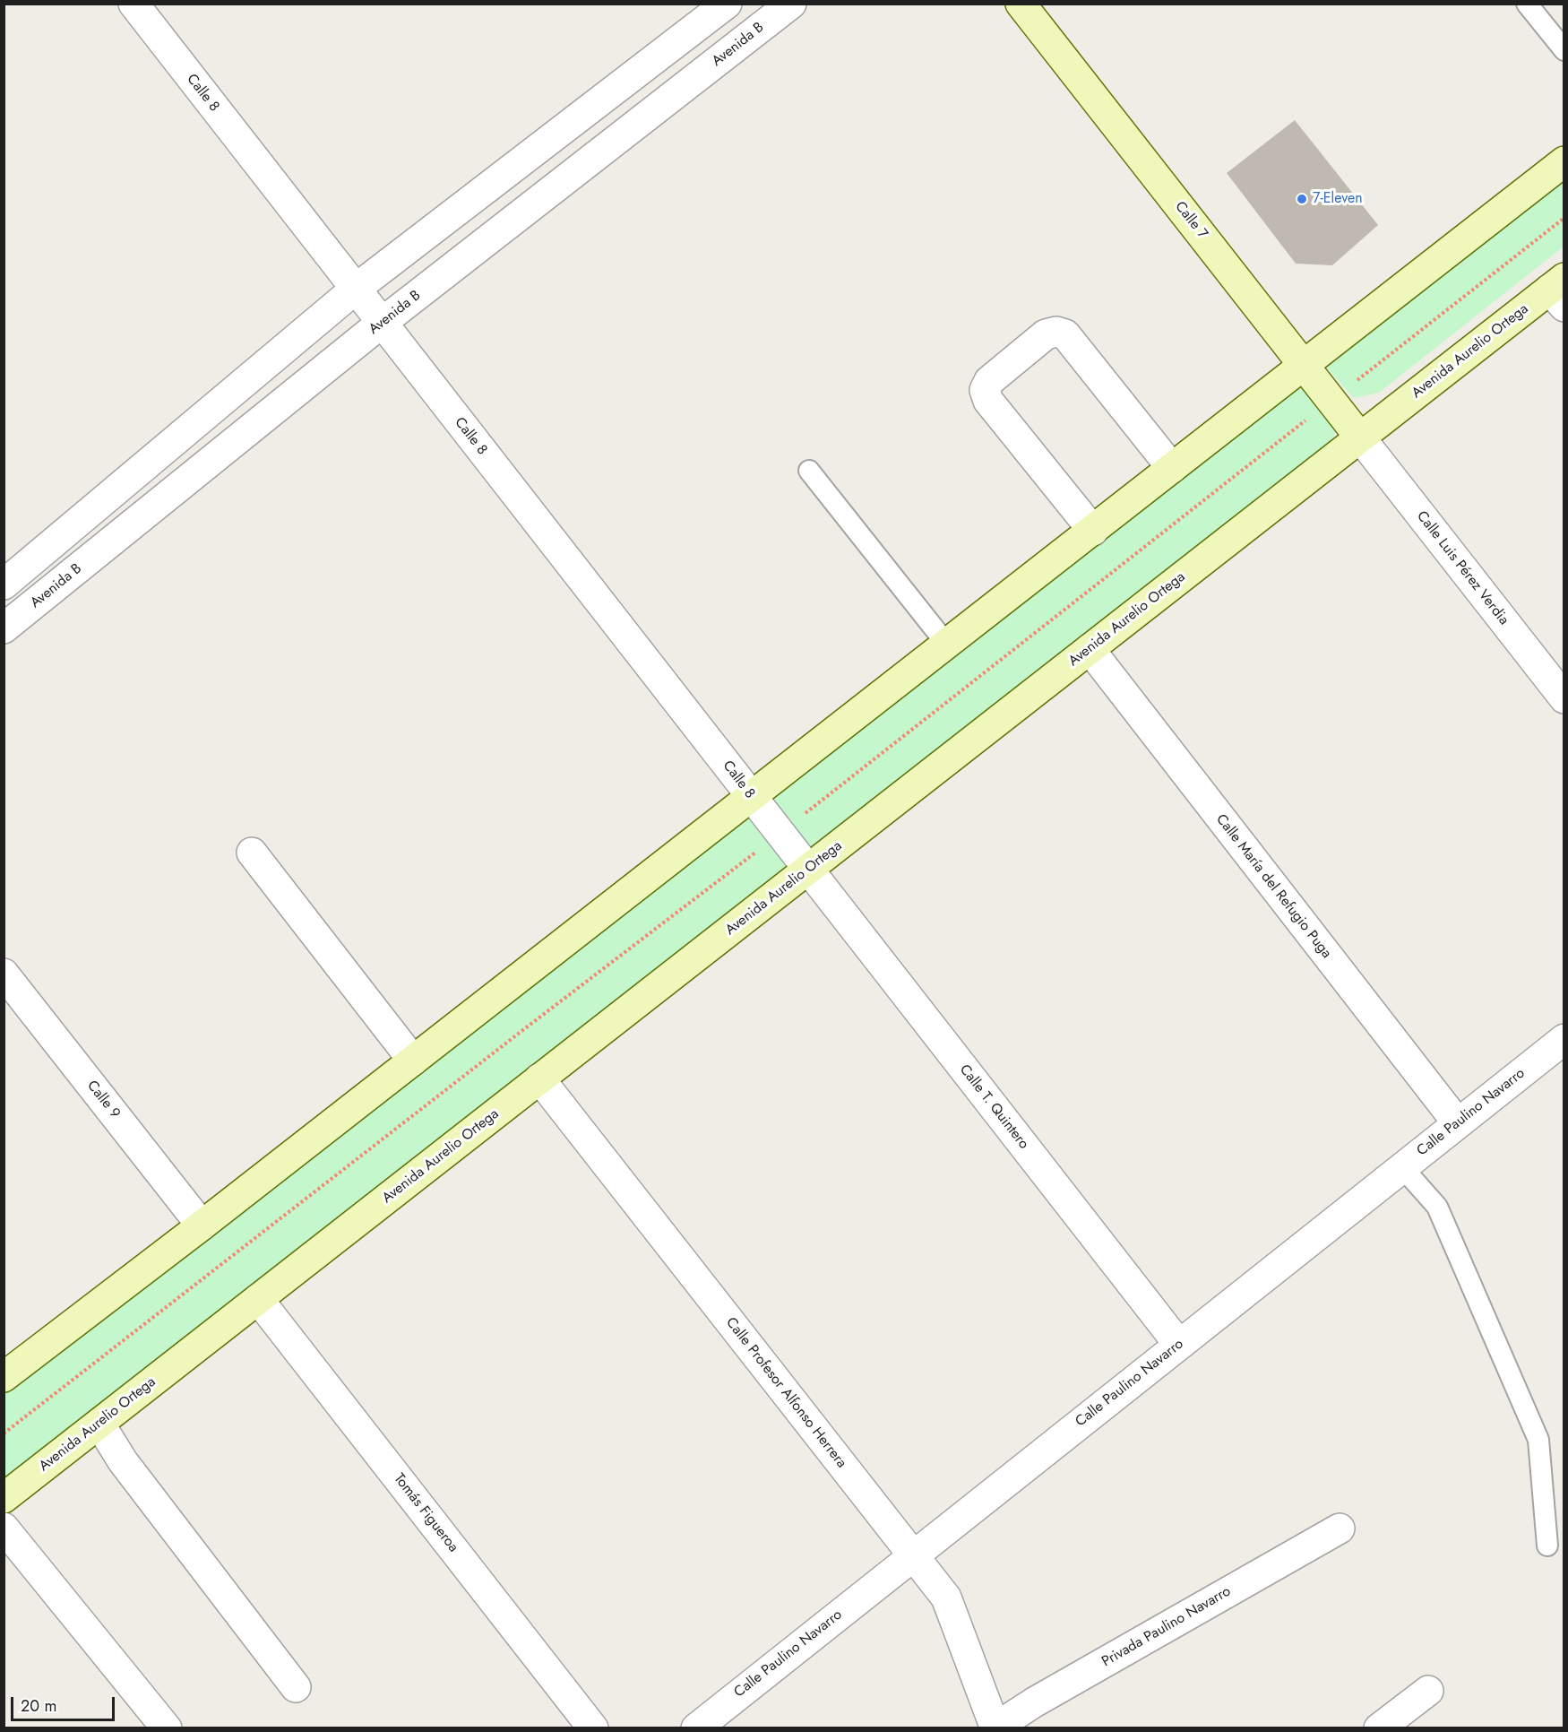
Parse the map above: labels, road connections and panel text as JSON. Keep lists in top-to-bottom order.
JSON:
{
  "streets": {
    "main road": ["Calle 7", "Avenida Aurelio Ortega"],
    "street": [
      "Avenida B",
      "Calle 8",
      "Calle Luis Pérez Verdia",
      "Calle María del Refugio Puga",
      "Calle 9",
      "Calle T. Quintero",
      "Calle Paulino Navarro",
      "Calle Profesor Alfonso Herrera",
      "Tomás Figueroa",
      "Privada Paulino Navarro"
    ]
  },
  "crossings": [
    ["Avenida B", "Calle 8"],
    ["Calle 8", "Avenida Aurelio Ortega"],
    ["Calle 8", "Calle T. Quintero"],
    ["Calle 7", "Avenida Aurelio Ortega"],
    ["Calle 7", "Calle Luis Pérez Verdia"],
    ["Avenida Aurelio Ortega", "Calle Luis Pérez Verdia"],
    ["Avenida Aurelio Ortega", "Calle María del Refugio Puga"],
    ["Avenida Aurelio Ortega", "Calle T. Quintero"],
    ["Avenida Aurelio Ortega", "Calle Profesor Alfonso Herrera"],
    ["Avenida Aurelio Ortega", "Tomás Figueroa"],
    ["Calle María del Refugio Puga", "Calle Paulino Navarro"],
    ["Calle T. Quintero", "Calle Paulino Navarro"],
    ["Calle Paulino Navarro", "Calle Profesor Alfonso Herrera"],
    ["Calle Profesor Alfonso Herrera", "Privada Paulino Navarro"]
  ],
  "places": ["7-Eleven"],
  "scale_bar": "20 m"
}
